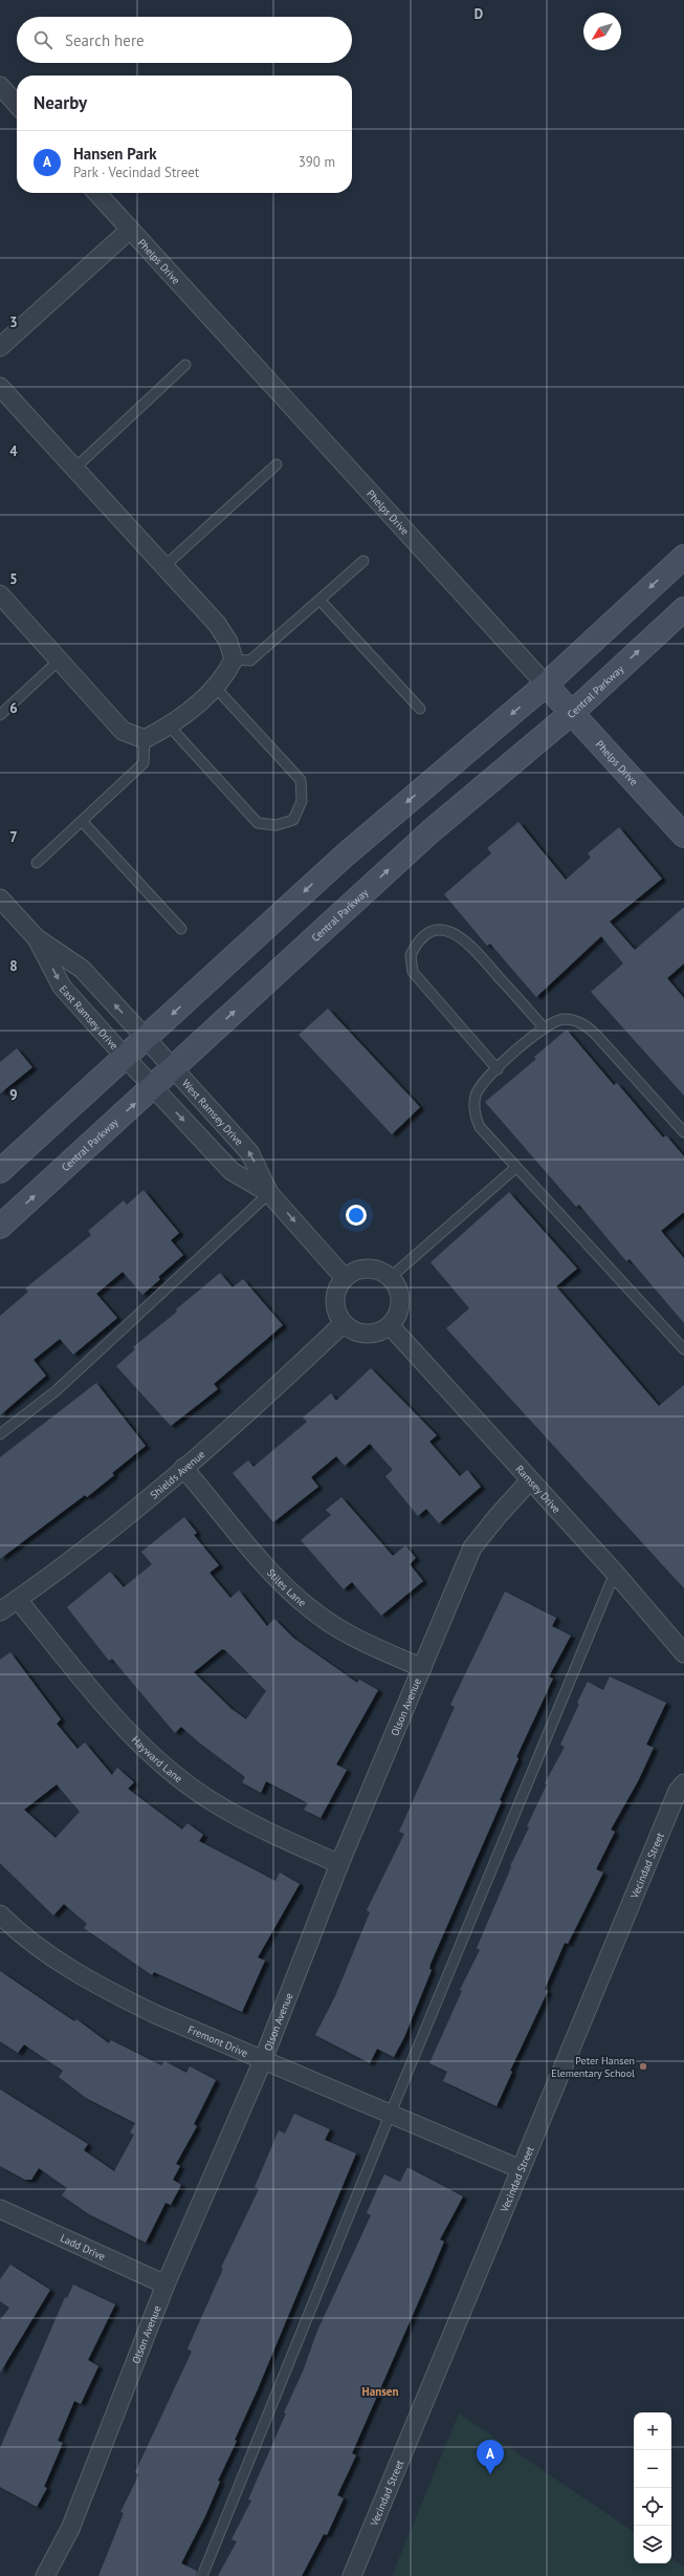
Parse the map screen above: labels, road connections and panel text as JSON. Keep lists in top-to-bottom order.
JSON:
{
  "streets": {
    "main road": ["Phelps Drive", "Central Parkway"],
    "street": [
      "East Ramsey Drive",
      "West Ramsey Drive",
      "Shields Avenue",
      "Ramsey Drive",
      "Stiles Lane",
      "Olson Avenue",
      "Hayward Lane",
      "Vecindad Street",
      "Fremont Drive",
      "Ladd Drive"
    ]
  },
  "crossings": [
    ["Phelps Drive", "Central Parkway"],
    ["Central Parkway", "East Ramsey Drive"],
    ["Central Parkway", "West Ramsey Drive"],
    ["East Ramsey Drive", "West Ramsey Drive"],
    ["West Ramsey Drive", "Shields Avenue"],
    ["West Ramsey Drive", "Ramsey Drive"],
    ["Shields Avenue", "Ramsey Drive"],
    ["Shields Avenue", "Stiles Lane"],
    ["Shields Avenue", "Hayward Lane"],
    ["Ramsey Drive", "Olson Avenue"],
    ["Stiles Lane", "Olson Avenue"],
    ["Olson Avenue", "Hayward Lane"],
    ["Olson Avenue", "Fremont Drive"],
    ["Olson Avenue", "Ladd Drive"],
    ["Vecindad Street", "Fremont Drive"]
  ],
  "districts": ["Hansen"],
  "places": ["Peter Hansen Elementary School"],
  "north": "bottom left",
  "page": {
    "search": "Search here",
    "heading": "Nearby",
    "list": [
      {
        "mark": "A",
        "name": "Hansen Park",
        "note": "Park · Vecindad Street",
        "value": "390 m"
      }
    ],
    "map_buttons": ["+", "−"],
    "pins": "A"
  },
  "grid": {
    "columns": ["D"],
    "rows": [
      "3",
      "4",
      "5",
      "6",
      "7",
      "8",
      "9"
    ]
  }
}
